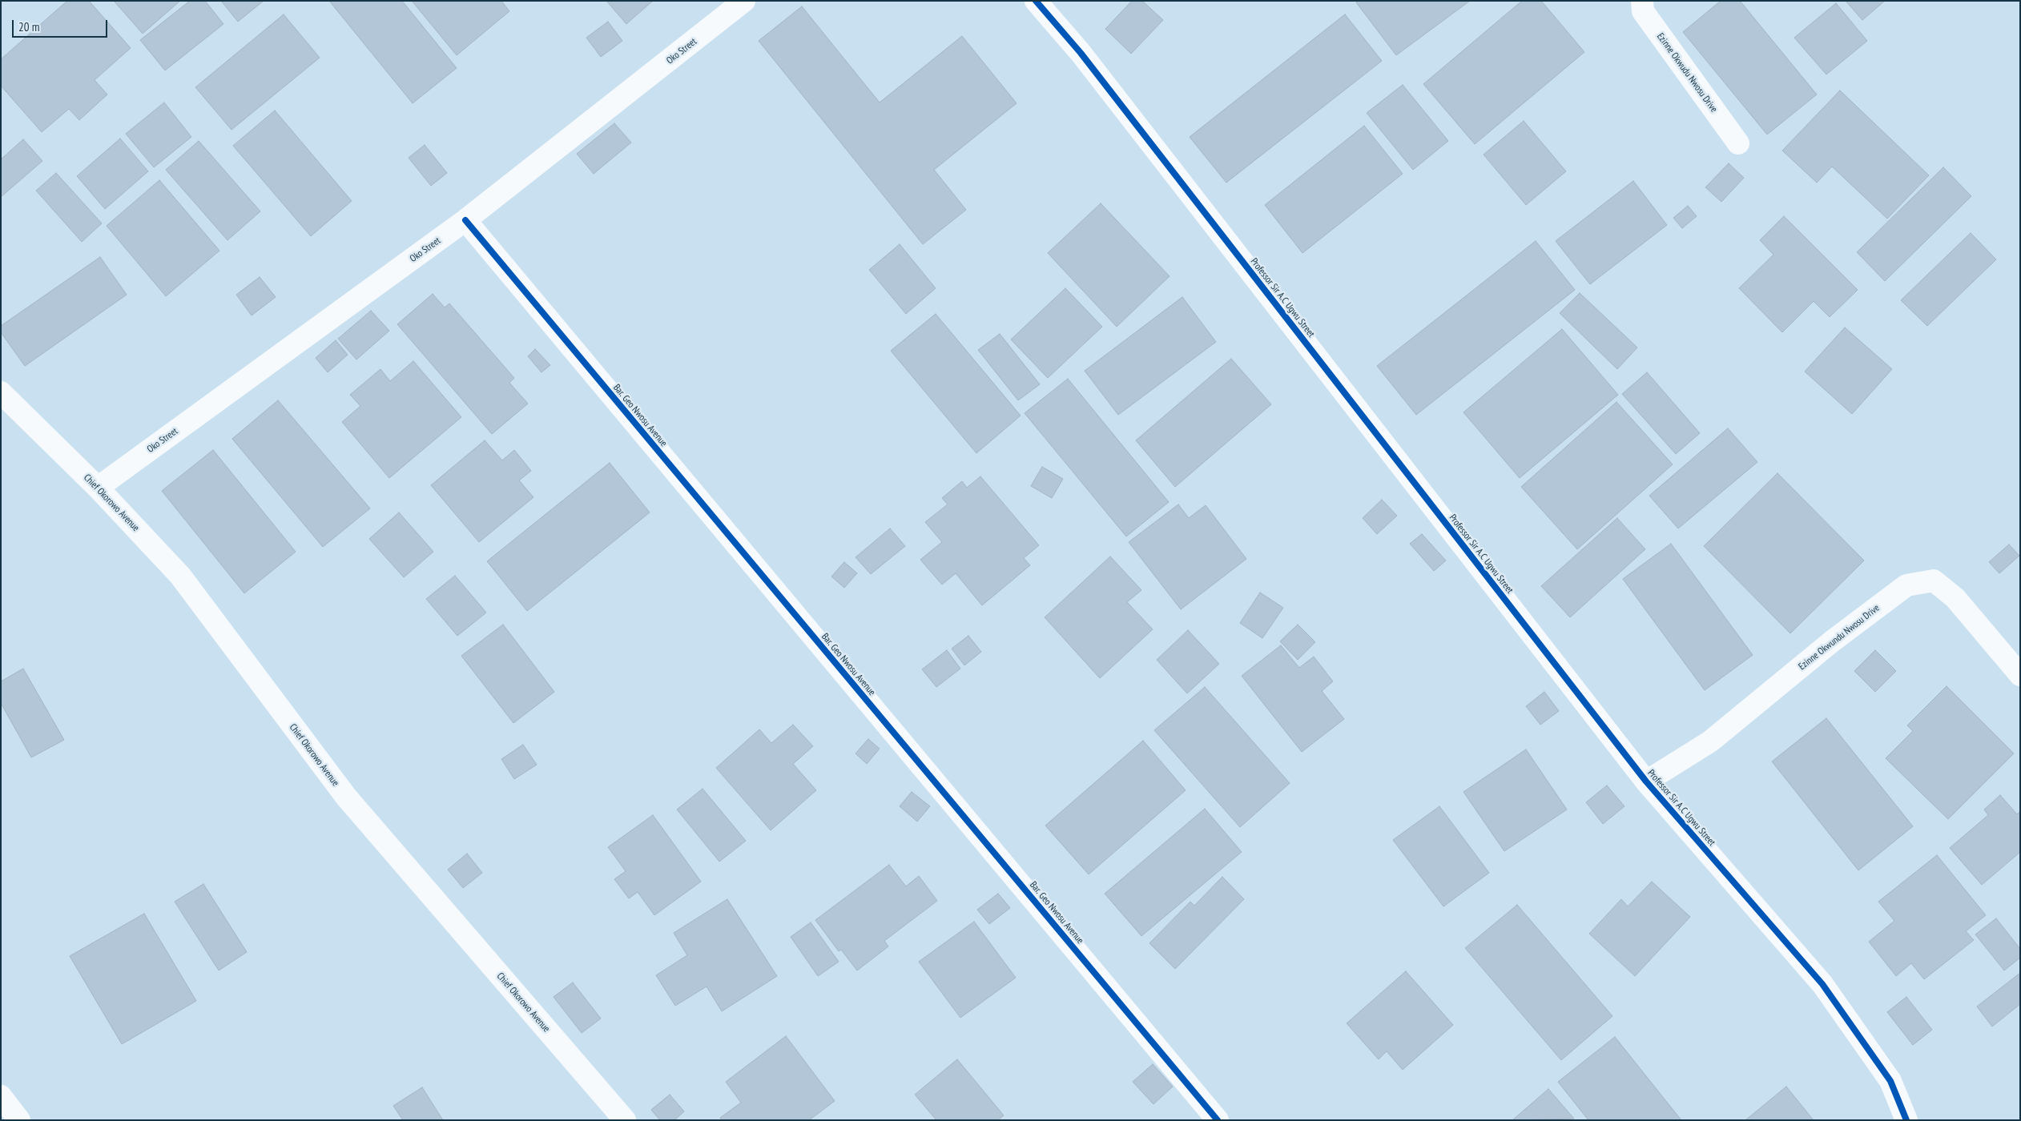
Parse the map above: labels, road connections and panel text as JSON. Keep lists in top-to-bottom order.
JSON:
{
  "streets": {
    "street": [
      "Oko Street",
      "Ezinne Okwudu Nwosu Drive",
      "Professor Sir A.C Ugwu Street",
      "Bar. Geo Nwosu Avenue",
      "Chief Okorowo Avenue",
      "Ezinne Okwundu Nwosu Drive"
    ]
  },
  "crossings": [
    ["Oko Street", "Bar. Geo Nwosu Avenue"],
    ["Oko Street", "Chief Okorowo Avenue"],
    ["Professor Sir A.C Ugwu Street", "Ezinne Okwundu Nwosu Drive"]
  ],
  "scale_bar": "20 m"
}
